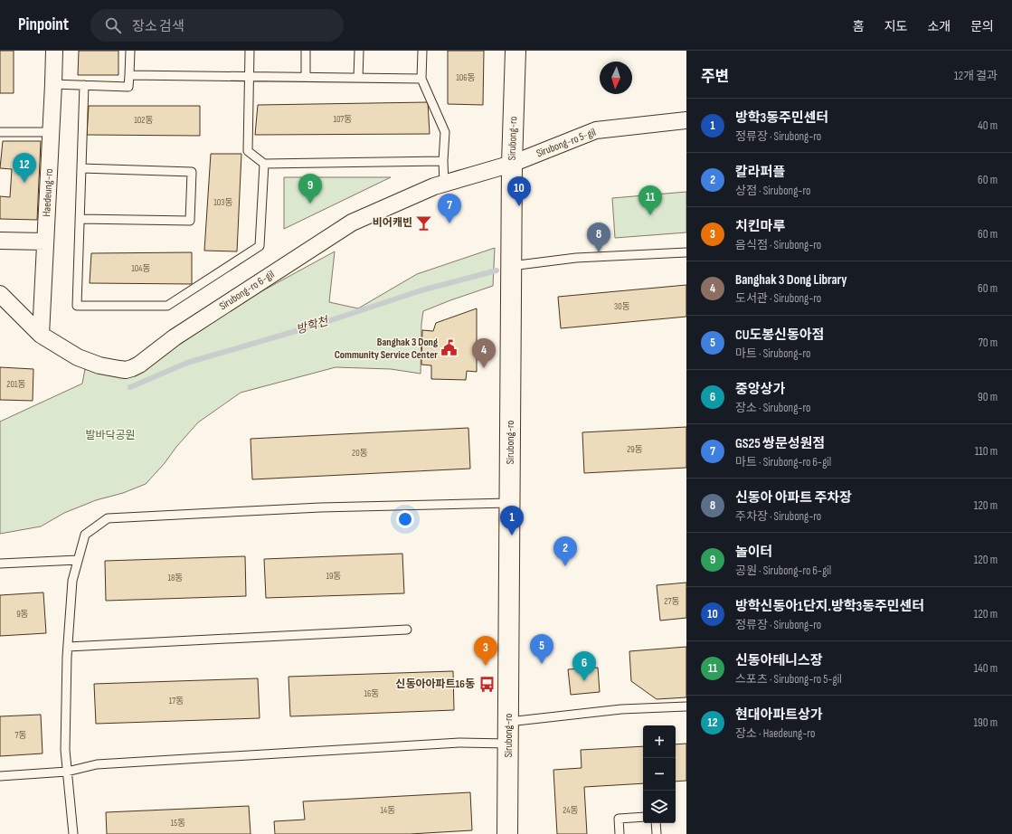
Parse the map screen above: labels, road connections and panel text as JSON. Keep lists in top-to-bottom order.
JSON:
{
  "streets": {
    "street": [
      "Sirubong-ro",
      "Sirubong-ro 5-gil",
      "Haedeung-ro",
      "Sirubong-ro 6-gil"
    ]
  },
  "crossings": [
    ["Sirubong-ro", "Sirubong-ro 5-gil"],
    ["Sirubong-ro", "Sirubong-ro 6-gil"],
    ["Sirubong-ro 5-gil", "Sirubong-ro 6-gil"],
    ["Haedeung-ro", "Sirubong-ro 6-gil"]
  ],
  "water": ["방학천"],
  "parks": ["발바닥공원"],
  "places": {
    "bar": ["비어캐빈"],
    "public building": ["Banghak 3 Dong Community Service Center"],
    "bus stop": ["신동아아파트16동"]
  },
  "house_numbers": [
    "106동",
    "107동",
    "102동",
    "103동",
    "104동",
    "30동",
    "201동",
    "29동",
    "20동",
    "19동",
    "18동",
    "27동",
    "9동",
    "16동",
    "17동",
    "7동",
    "14동",
    "24동",
    "15동"
  ],
  "north": "bottom",
  "page": {
    "header": "Pinpoint",
    "search": "장소 검색",
    "nav": [
      "홈",
      "지도",
      "소개",
      "문의"
    ],
    "heading": ["주변", "12개 결과"],
    "list": [
      {
        "mark": "1",
        "name": "방학3동주민센터",
        "note": "정류장 · Sirubong-ro",
        "value": "40 m"
      },
      {
        "mark": "2",
        "name": "칼라퍼플",
        "note": "상점 · Sirubong-ro",
        "value": "60 m"
      },
      {
        "mark": "3",
        "name": "치킨마루",
        "note": "음식점 · Sirubong-ro",
        "value": "60 m"
      },
      {
        "mark": "4",
        "name": "Banghak 3 Dong Library",
        "note": "도서관 · Sirubong-ro",
        "value": "60 m"
      },
      {
        "mark": "5",
        "name": "CU도봉신동아점",
        "note": "마트 · Sirubong-ro",
        "value": "70 m"
      },
      {
        "mark": "6",
        "name": "중앙상가",
        "note": "장소 · Sirubong-ro",
        "value": "90 m"
      },
      {
        "mark": "7",
        "name": "GS25 쌍문성원점",
        "note": "마트 · Sirubong-ro 6-gil",
        "value": "110 m"
      },
      {
        "mark": "8",
        "name": "신동아 아파트 주차장",
        "note": "주차장 · Sirubong-ro",
        "value": "120 m"
      },
      {
        "mark": "9",
        "name": "놀이터",
        "note": "공원 · Sirubong-ro 6-gil",
        "value": "120 m"
      },
      {
        "mark": "10",
        "name": "방학신동아1단지.방학3동주민센터",
        "note": "정류장 · Sirubong-ro",
        "value": "120 m"
      },
      {
        "mark": "11",
        "name": "신동아테니스장",
        "note": "스포츠 · Sirubong-ro 5-gil",
        "value": "140 m"
      },
      {
        "mark": "12",
        "name": "현대아파트상가",
        "note": "장소 · Haedeung-ro",
        "value": "190 m"
      }
    ],
    "pins": [
      "12",
      "9",
      "10",
      "11",
      "7",
      "8",
      "4",
      "1",
      "2",
      "5",
      "3",
      "6"
    ],
    "map_buttons": ["+", "−"]
  }
}
